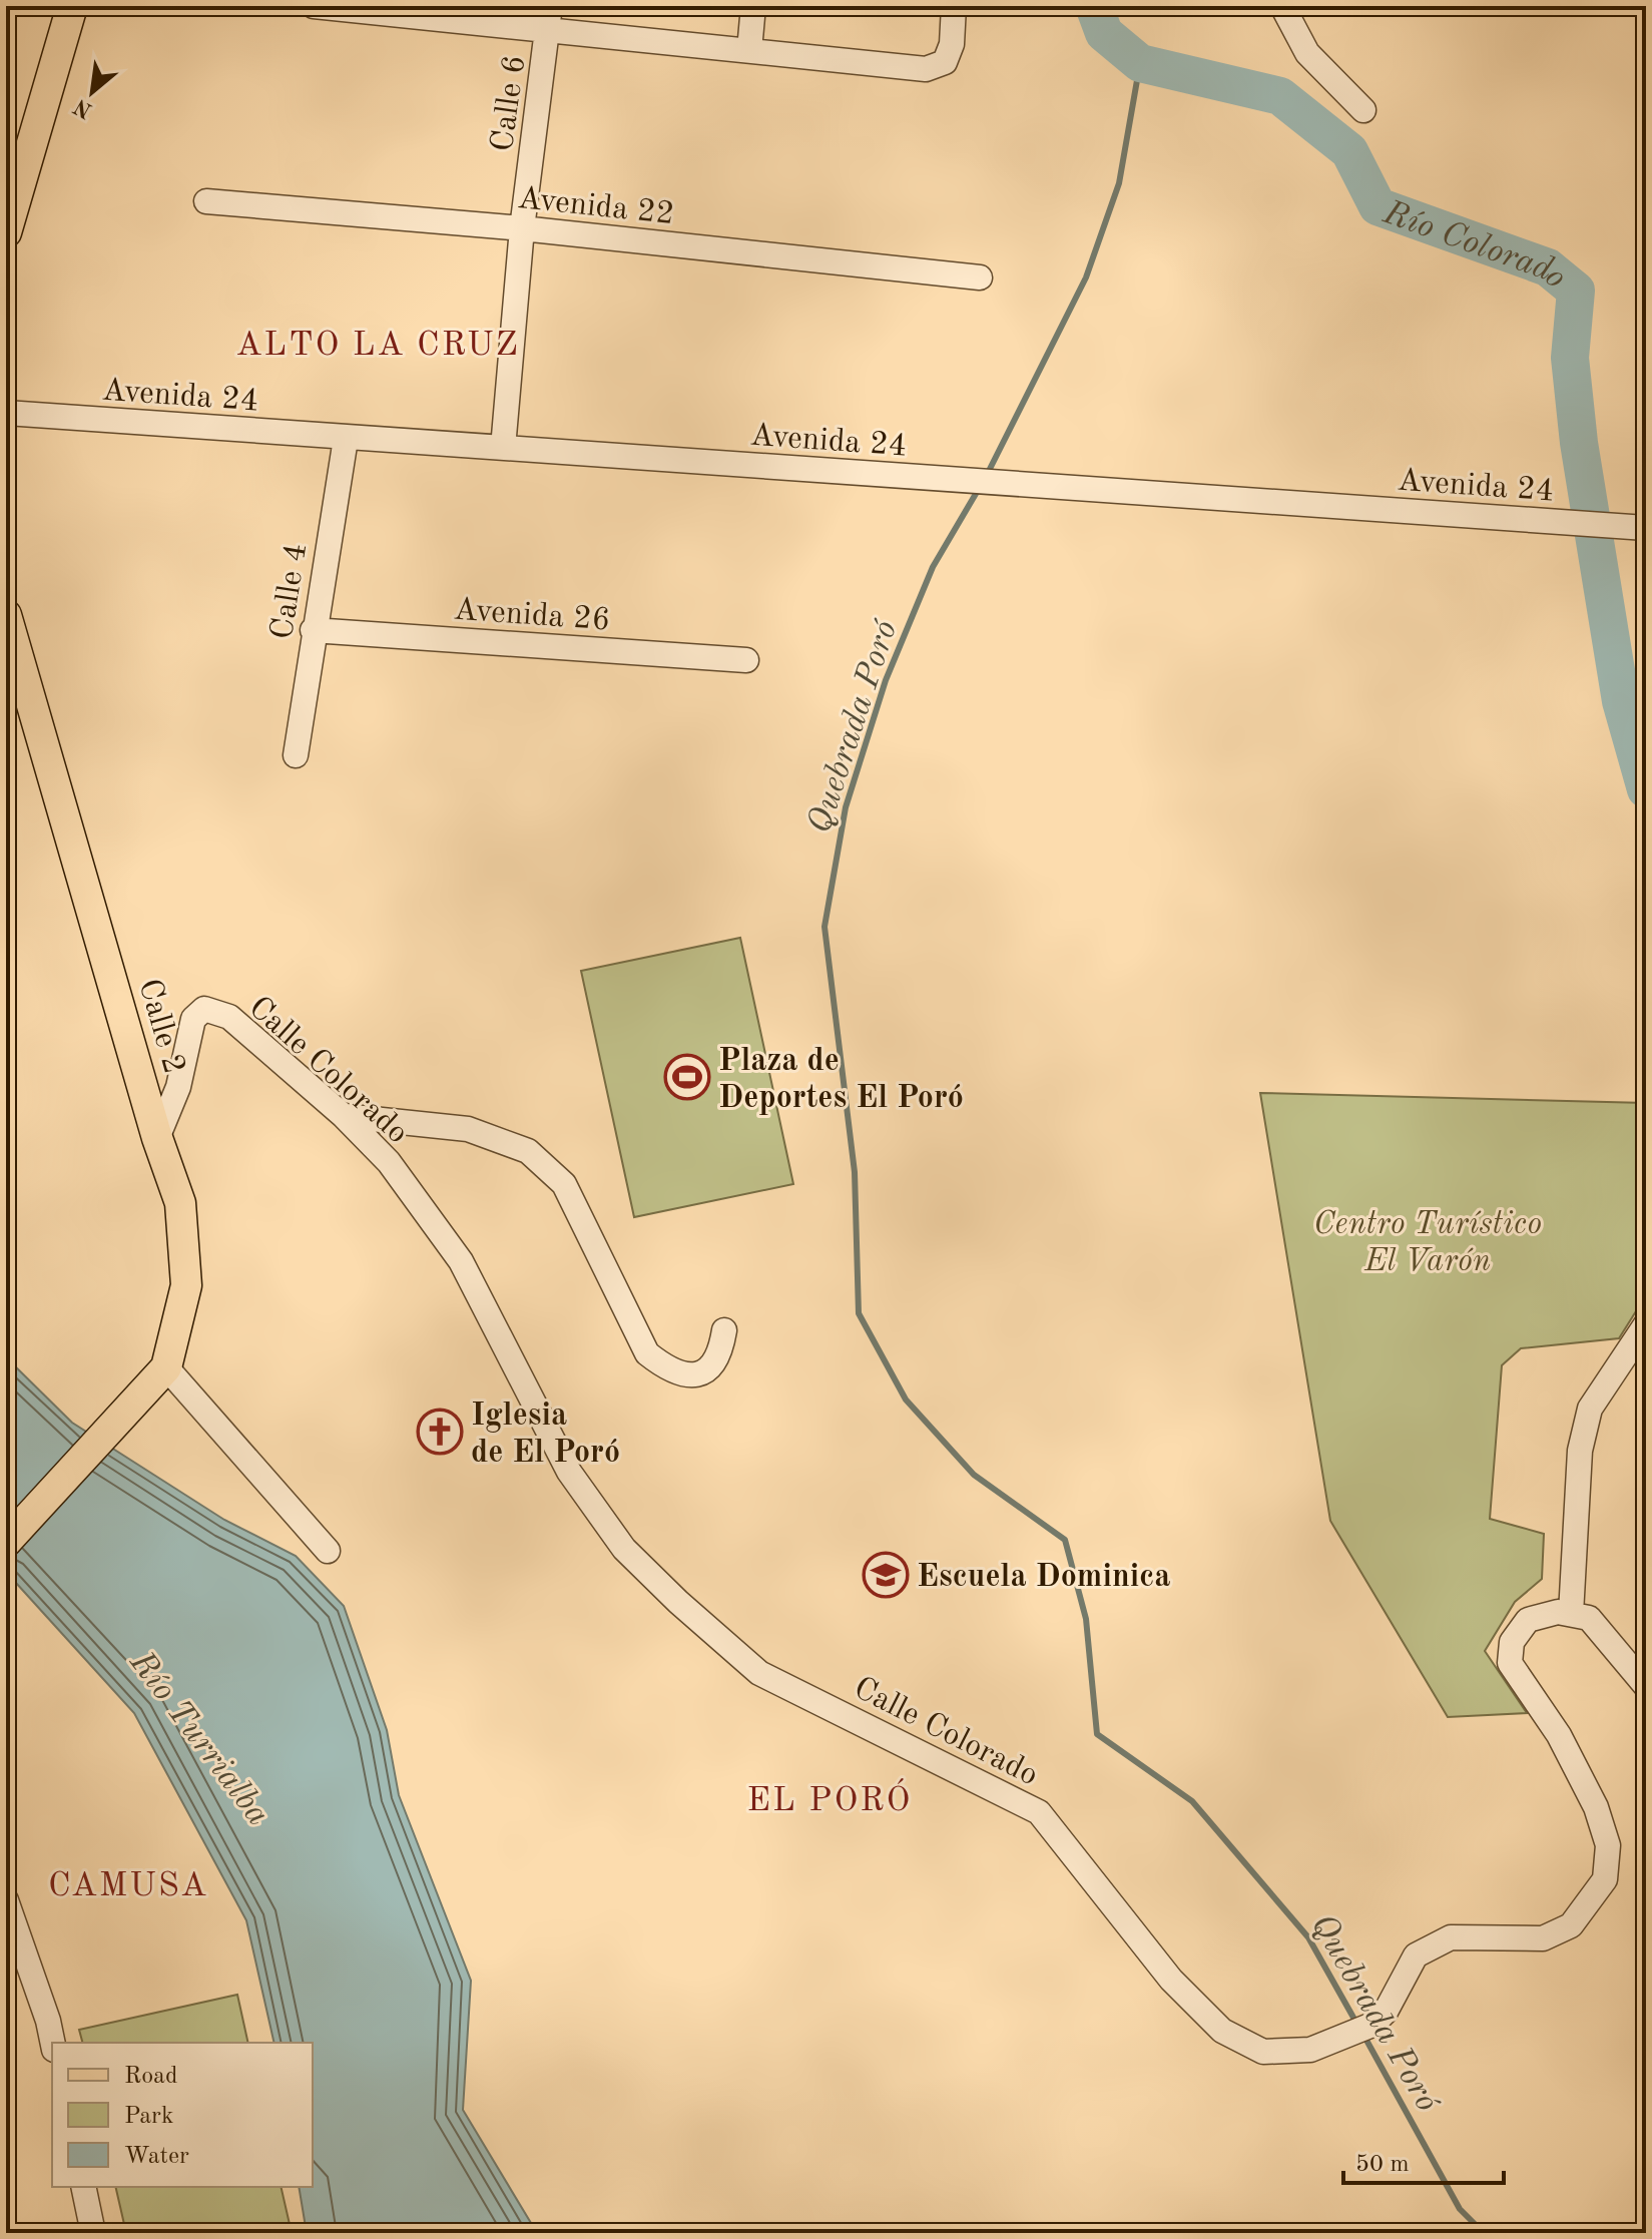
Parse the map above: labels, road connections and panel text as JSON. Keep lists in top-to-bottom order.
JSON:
{
  "streets": {
    "main road": ["Calle 2"],
    "street": [
      "Calle 6",
      "Avenida 22",
      "Avenida 24",
      "Calle 4",
      "Avenida 26",
      "Calle Colorado"
    ]
  },
  "crossings": [
    ["Calle 6", "Avenida 22"],
    ["Calle 6", "Avenida 24"],
    ["Avenida 24", "Calle 4"],
    ["Calle 4", "Avenida 26"],
    ["Calle 2", "Calle Colorado"]
  ],
  "districts": ["ALTO LA CRUZ", "EL PORÓ", "CAMUSA"],
  "water": ["Río Colorado", "Quebrada Poró", "Río Turrialba"],
  "parks": ["Centro Turístico El Varón"],
  "places": {
    "sports": ["Plaza de Deportes El Poró"],
    "church": ["Iglesia de El Poró"],
    "school or university": ["Escuela Dominica"]
  },
  "legend": ["Road", "Park", "Water"],
  "scale_bar": "50 m",
  "north": "bottom left"
}
